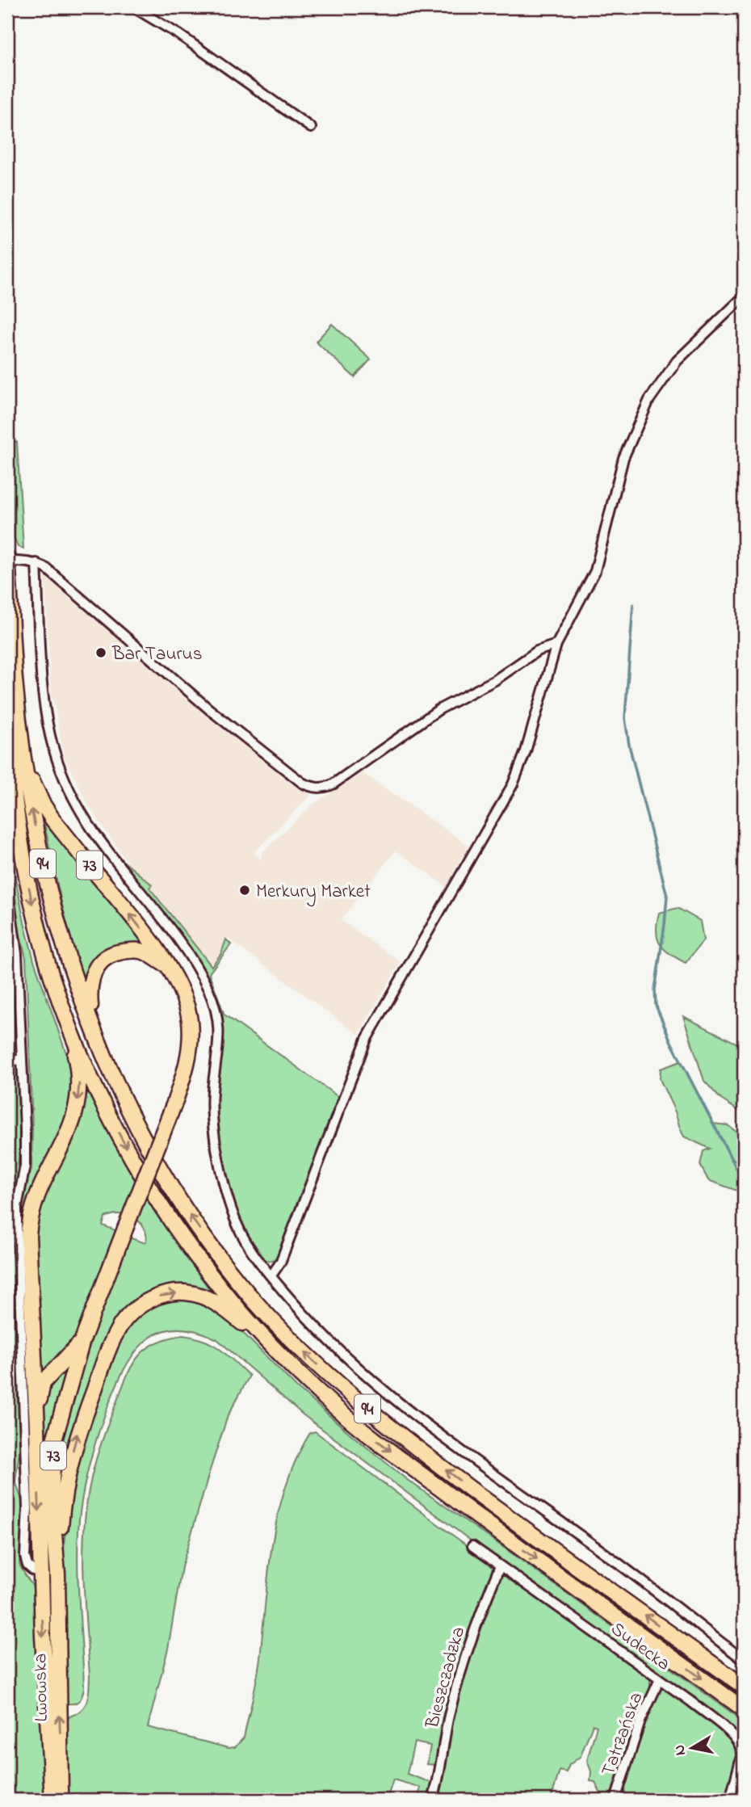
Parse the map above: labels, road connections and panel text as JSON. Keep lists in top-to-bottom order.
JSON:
{
  "streets": {
    "main road": ["94", "73", "Lwowska"],
    "street": ["Sudecka", "Bieszczadzka", "Tatrzańska"]
  },
  "crossings": [
    ["94", "73"],
    ["73", "Lwowska"],
    ["Sudecka", "Bieszczadzka"],
    ["Sudecka", "Tatrzańska"]
  ],
  "places": ["Bar Taurus", "Merkury Market"],
  "north": "left"
}
